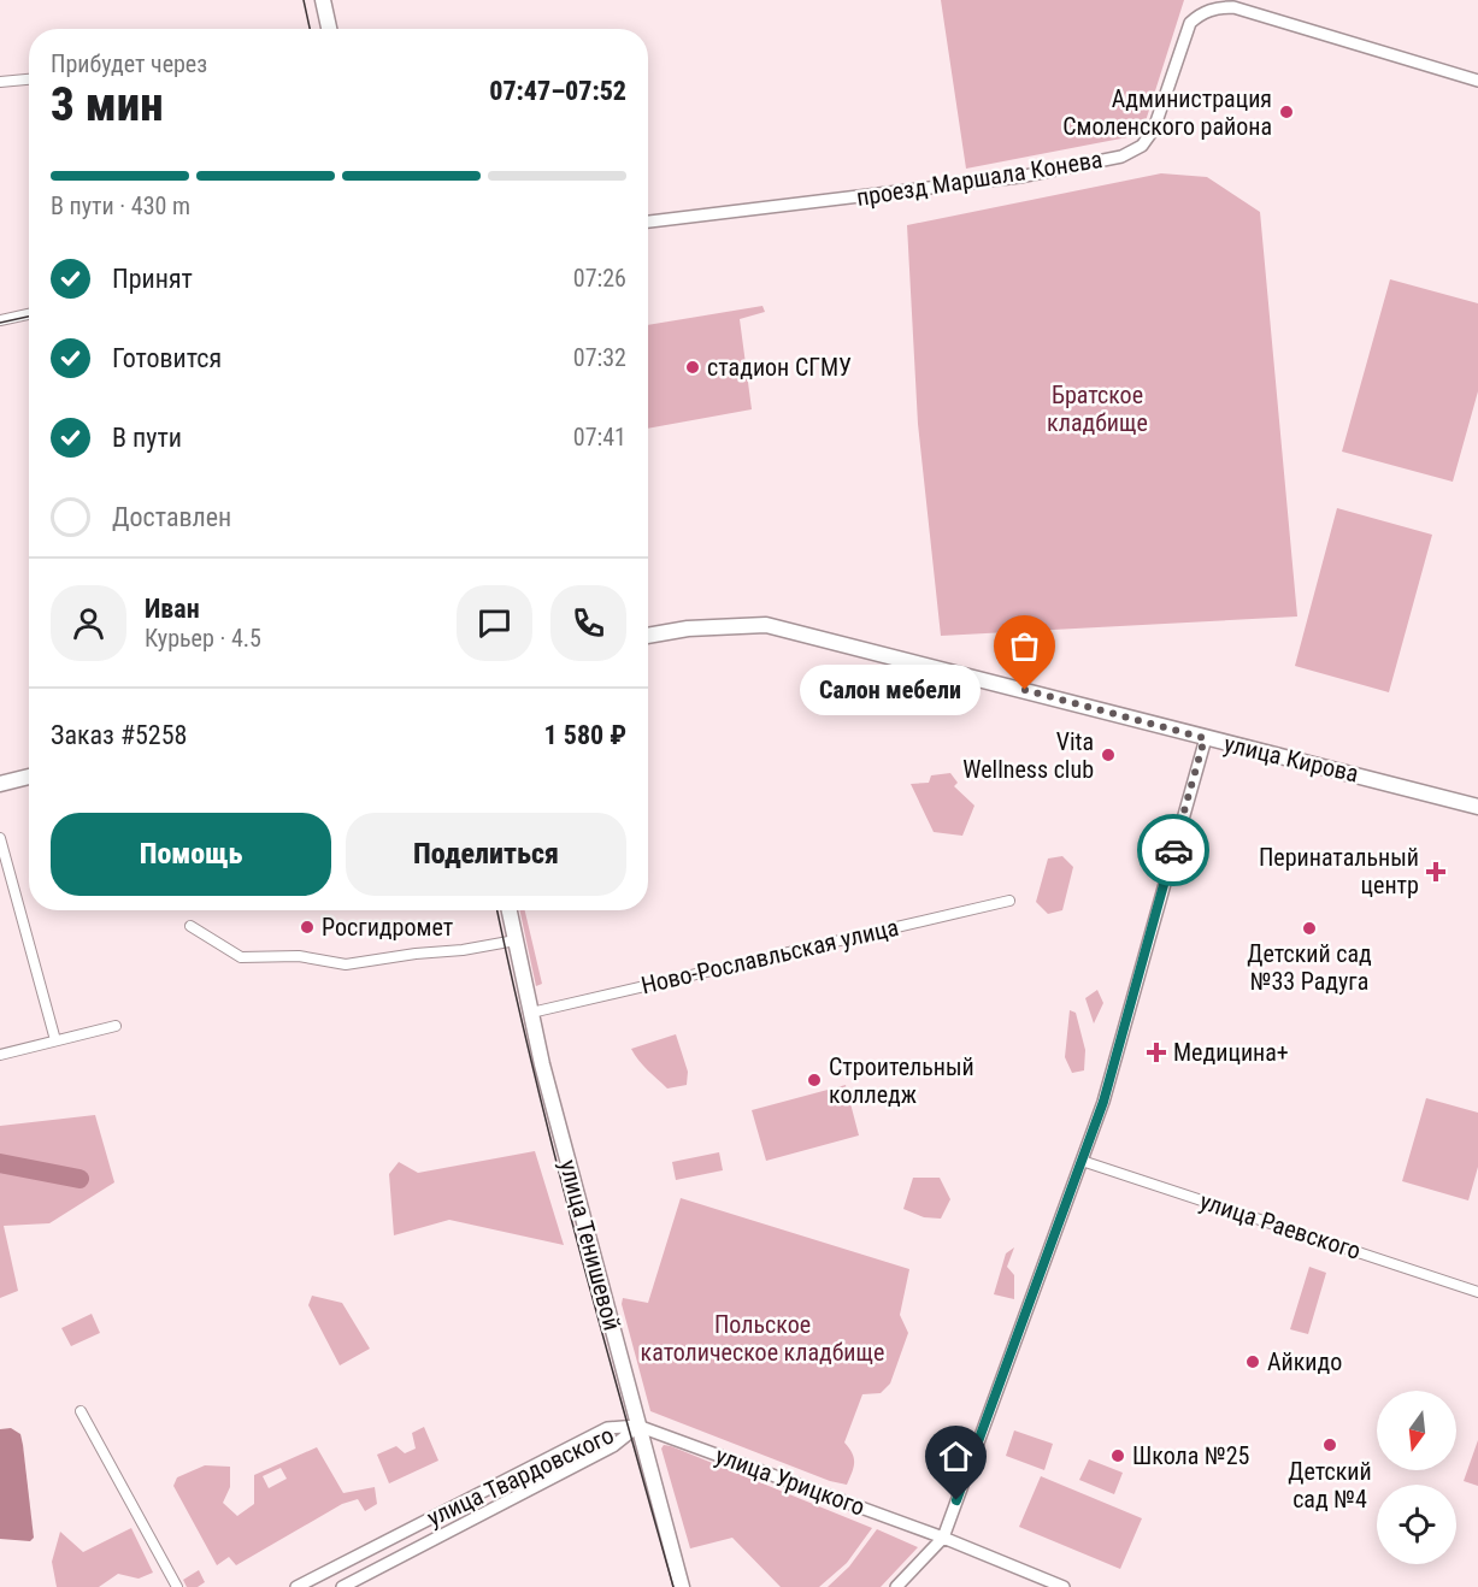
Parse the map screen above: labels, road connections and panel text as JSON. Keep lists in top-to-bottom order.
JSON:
{
  "streets": {
    "main road": ["улица Кирова", "улица Тенишевой"],
    "street": [
      "проезд Маршала Конева",
      "Ново-Рославльская улица",
      "улица Раевского",
      "улица Твардовского",
      "улица Урицкого"
    ]
  },
  "crossings": [
    ["Ново-Рославльская улица", "улица Тенишевой"],
    ["улица Тенишевой", "улица Твардовского"],
    ["улица Тенишевой", "улица Урицкого"],
    ["улица Твардовского", "улица Урицкого"]
  ],
  "parks": ["Братское кладбище", "Польское католическое кладбище"],
  "places": {
    "other": [
      "Администрация Смоленского района",
      "стадион СГМУ",
      "Салон мебели",
      "Vita Wellness club",
      "Росгидромет",
      "Детский сад №33 Радуга",
      "Строительный колледж",
      "Айкидо",
      "Детский сад №4",
      "Школа №25"
    ],
    "health": ["Перинатальный центр", "Медицина+"]
  },
  "north": "bottom",
  "page": {
    "heading": ["3 мин", "Прибудет через", "07:47–07:52"],
    "panel": [
      "Иван",
      "Курьер · 4.5",
      "Заказ #5258",
      "1 580 ₽"
    ],
    "bar": "В пути · 430 m",
    "list": [
      ["Принят", "07:26"],
      ["Готовится", "07:32"],
      ["В пути", "07:41"],
      "Доставлен"
    ],
    "bubble": "Салон мебели",
    "buttons": ["Помощь", "Поделиться"]
  }
}
